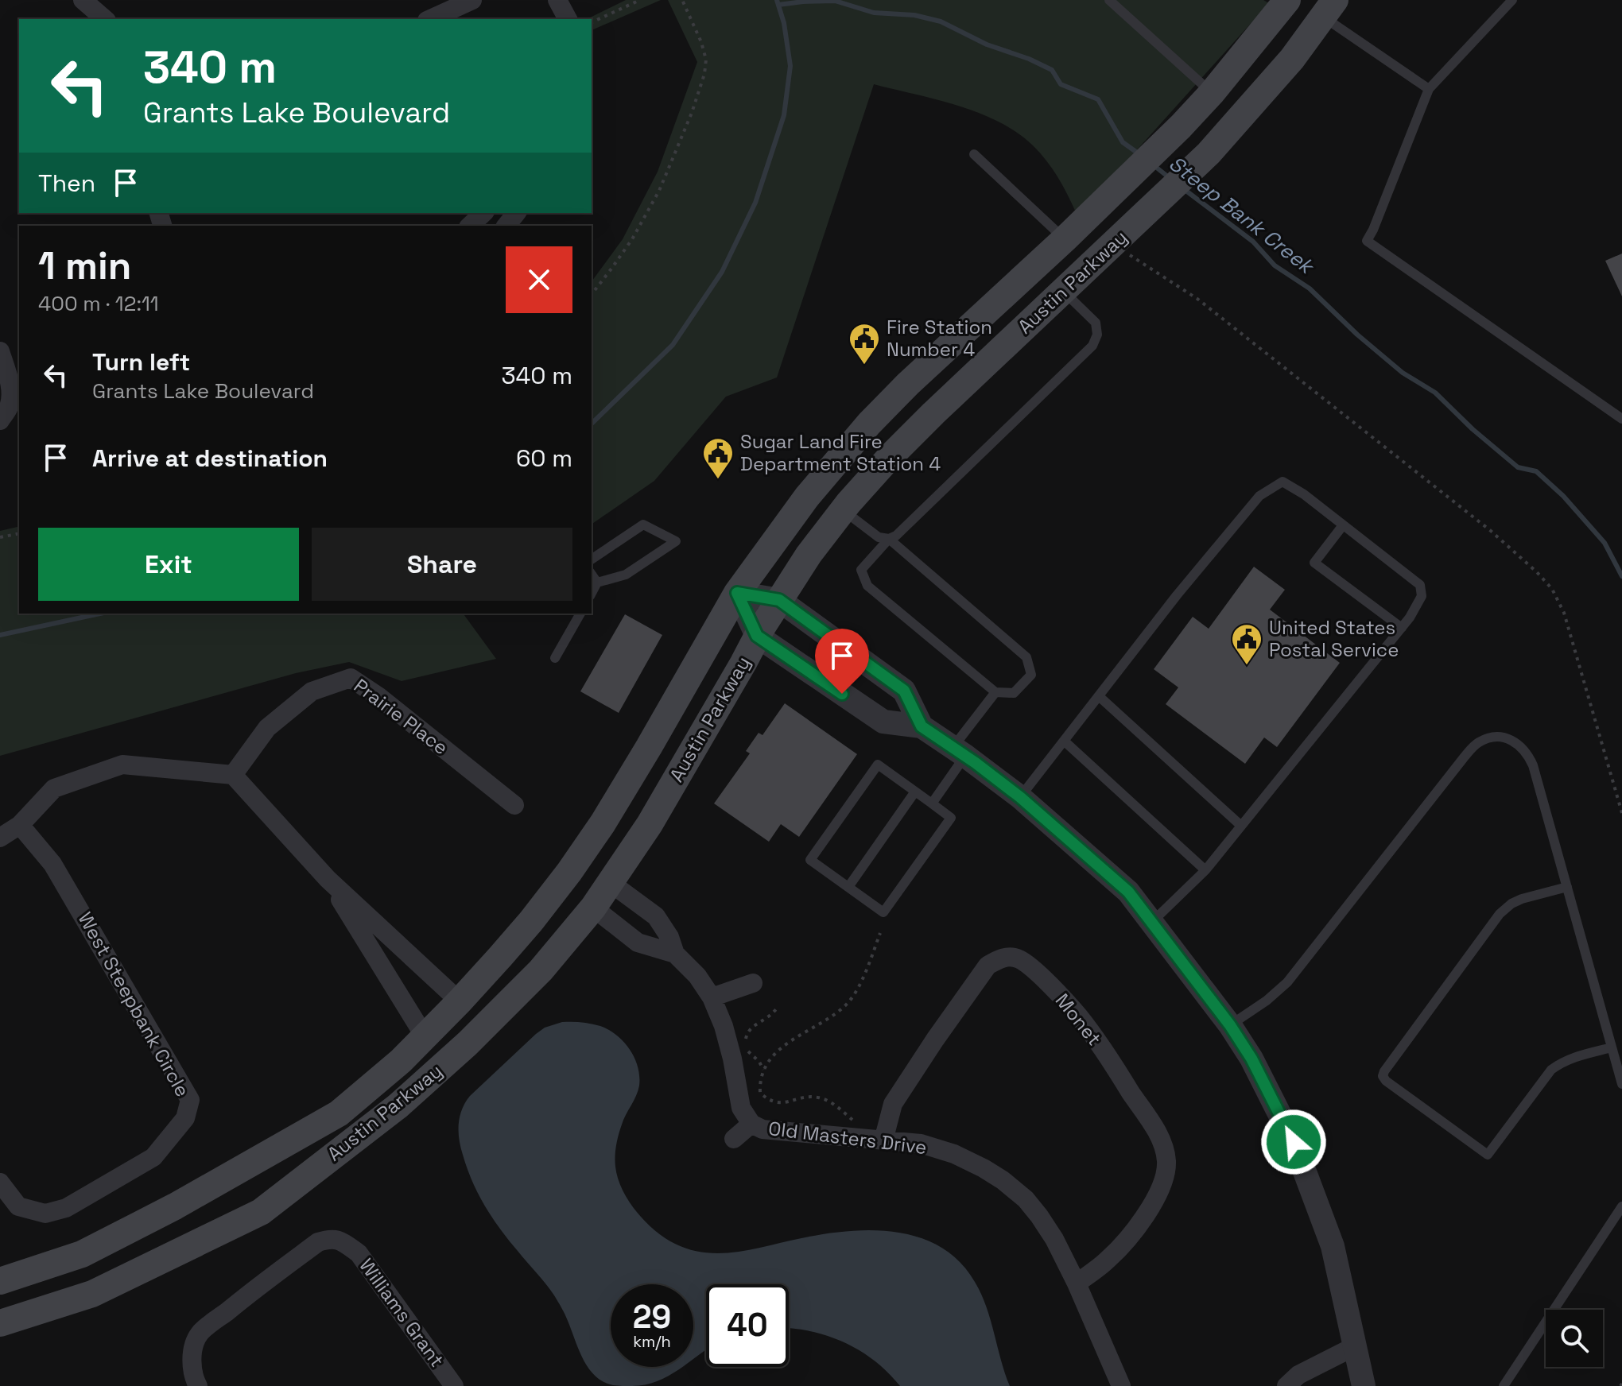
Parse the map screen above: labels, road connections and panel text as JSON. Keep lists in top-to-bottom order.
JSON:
{
  "streets": {
    "main road": ["Austin Parkway"],
    "street": [
      "Prairie Place",
      "West Steepbank Circle",
      "Monet",
      "Old Masters Drive",
      "Williams Grant"
    ]
  },
  "crossings": [
    ["Austin Parkway", "Old Masters Drive"],
    ["Monet", "Old Masters Drive"]
  ],
  "water": ["Steep Bank Creek"],
  "places": {
    "public building": ["Fire Station Number 4", "Sugar Land Fire Department Station 4", "United States Postal Service"]
  },
  "page": {
    "turn": ["340 m", "Grants Lake Boulevard"],
    "then": "Then",
    "heading": ["1 min", "400 m · 12:11"],
    "list": [
      {
        "name": "Turn left",
        "note": "Grants Lake Boulevard",
        "value": "340 m"
      },
      {
        "name": "Arrive at destination",
        "value": "60 m"
      }
    ],
    "buttons": ["Exit", "Share"],
    "speed": "29 km/h",
    "limit": "40"
  }
}
